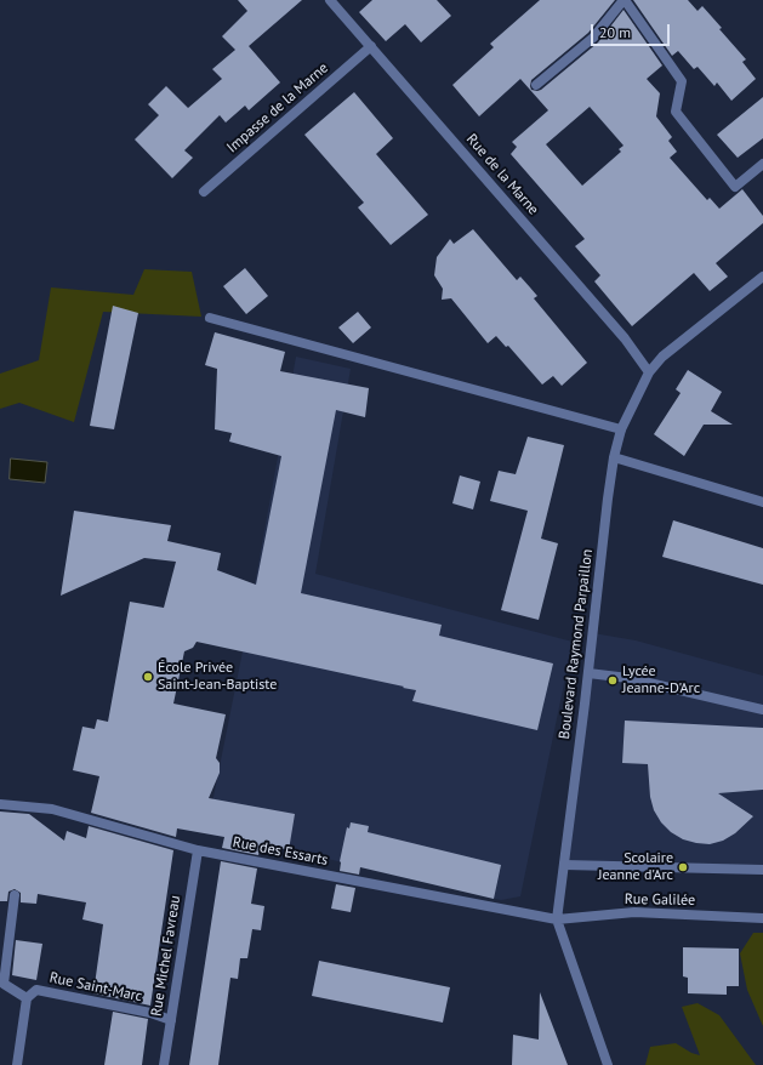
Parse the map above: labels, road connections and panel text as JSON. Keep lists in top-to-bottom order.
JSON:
{
  "streets": {
    "street": [
      "Impasse de la Marne",
      "Rue de la Marne",
      "Boulevard Raymond Parpaillon",
      "Rue des Essarts",
      "Rue Galilée",
      "Rue Michel Favreau",
      "Rue Saint-Marc"
    ]
  },
  "crossings": [
    ["Impasse de la Marne", "Rue de la Marne"],
    ["Rue de la Marne", "Boulevard Raymond Parpaillon"],
    ["Boulevard Raymond Parpaillon", "Rue des Essarts"],
    ["Boulevard Raymond Parpaillon", "Rue Galilée"],
    ["Rue des Essarts", "Rue Galilée"],
    ["Rue des Essarts", "Rue Michel Favreau"],
    ["Rue Michel Favreau", "Rue Saint-Marc"]
  ],
  "places": ["École Privée Saint-Jean-Baptiste", "Lycée Jeanne-D'Arc", "Scolaire Jeanne d'Arc"],
  "scale_bar": "20 m"
}
